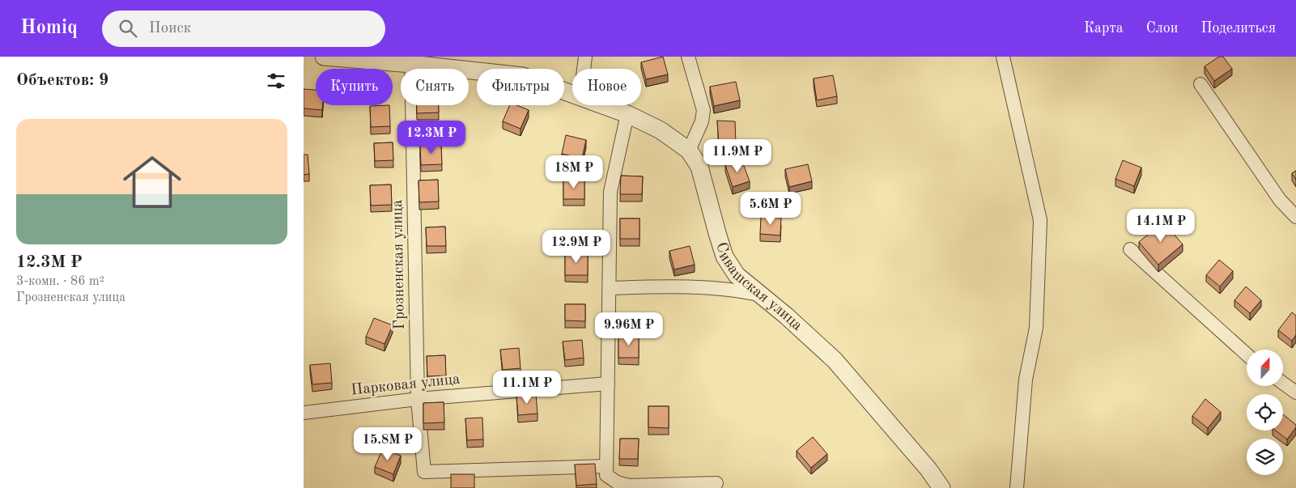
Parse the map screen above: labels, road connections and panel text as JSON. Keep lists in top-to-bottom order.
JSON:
{
  "streets": {
    "street": ["Грозненская улица", "Сивашская улица", "Парковая улица"]
  },
  "crossings": [
    ["Грозненская улица", "Сивашская улица"],
    ["Грозненская улица", "Парковая улица"]
  ],
  "north": "top",
  "page": {
    "header": "Homiq",
    "search": "Поиск",
    "nav": ["Карта", "Слои", "Поделиться"],
    "heading": "Объектов: 9",
    "chip": [
      "Купить",
      "Снять",
      "Фильтры",
      "Новое"
    ],
    "list": [
      {
        "name": "12.3M ₽",
        "note": "3-комн. · 86 m² · Грозненская улица"
      }
    ],
    "price": [
      "12.3M ₽",
      "11.9M ₽",
      "18M ₽",
      "5.6M ₽",
      "14.1M ₽",
      "12.9M ₽",
      "9.96M ₽",
      "11.1M ₽",
      "15.8M ₽"
    ]
  }
}
